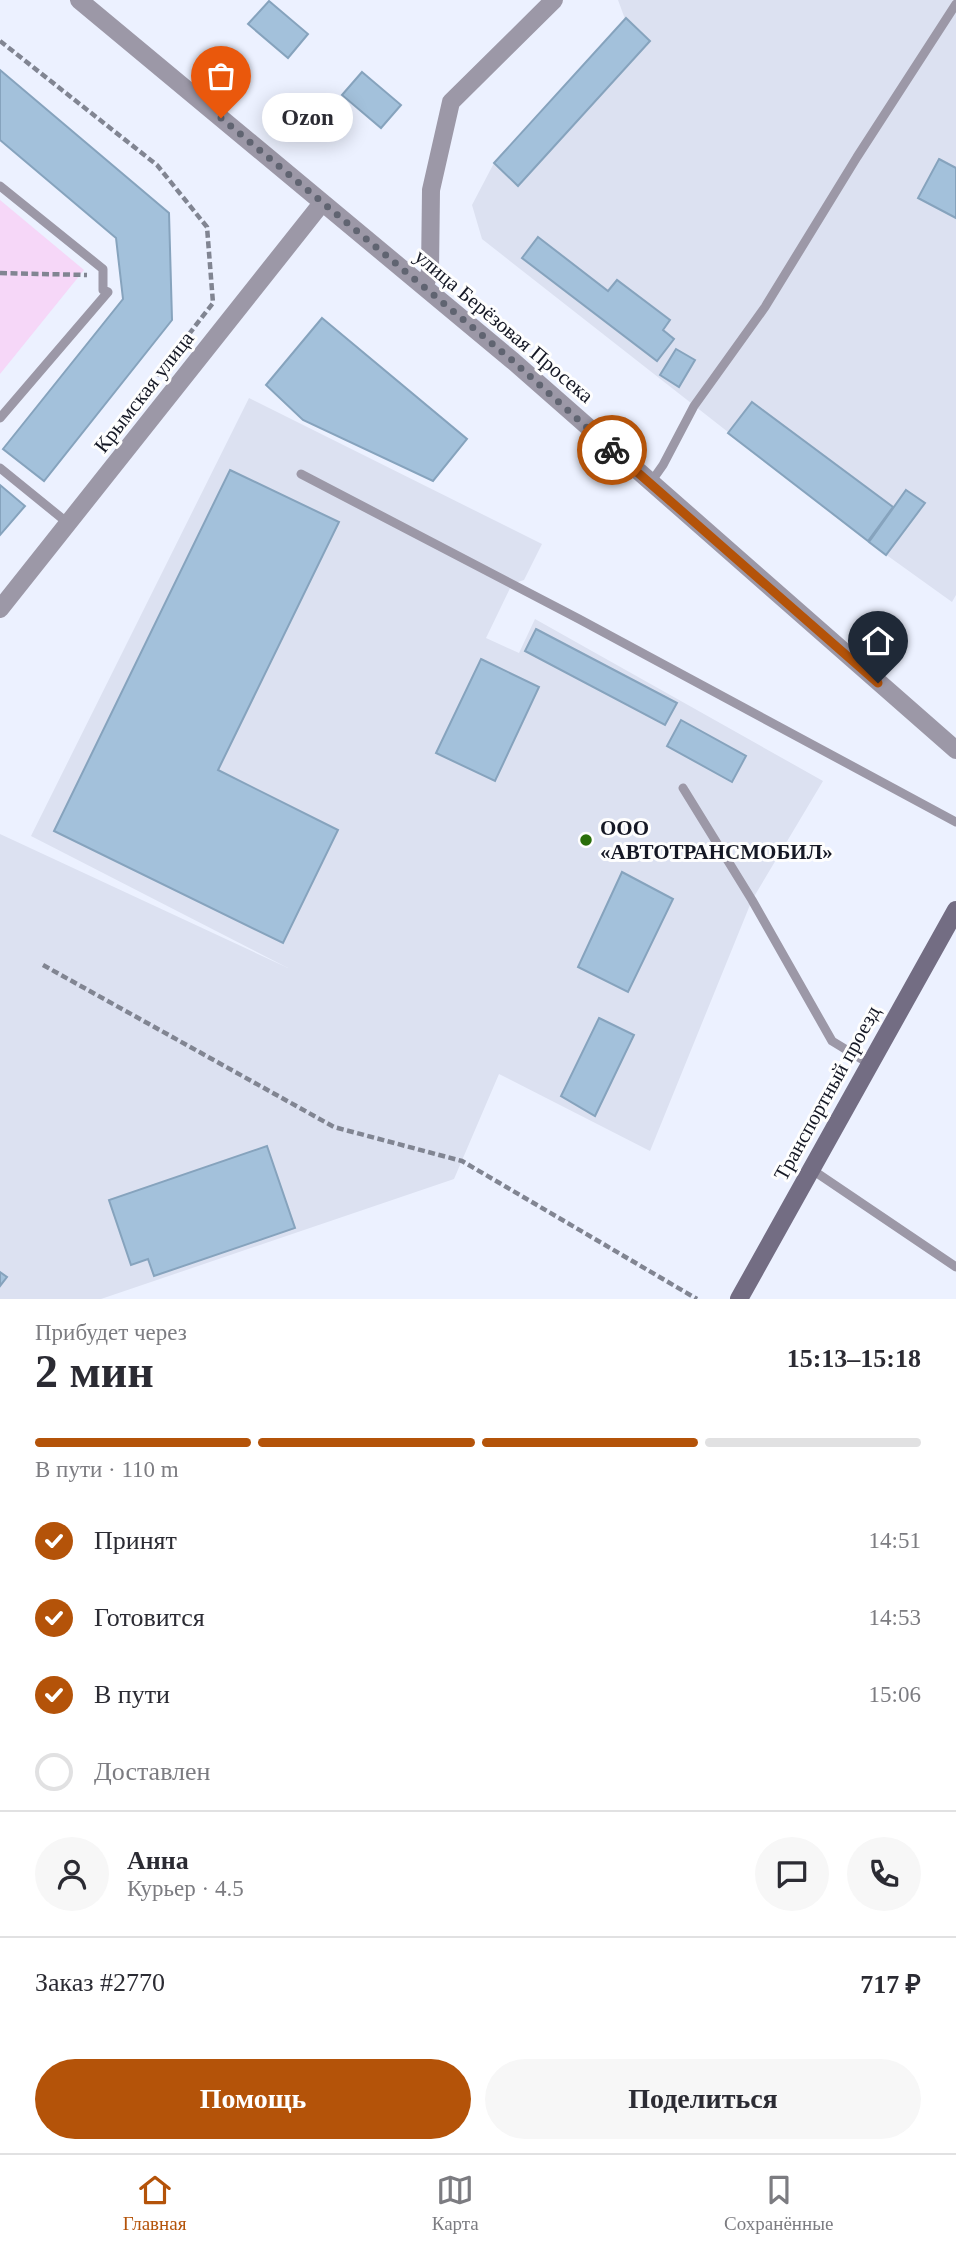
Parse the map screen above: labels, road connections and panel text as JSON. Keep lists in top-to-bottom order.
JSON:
{
  "streets": {
    "main road": ["Транспортный проезд"],
    "street": ["улица Берёзовая Просека", "Крымская улица"]
  },
  "crossings": [
    ["улица Берёзовая Просека", "Крымская улица"]
  ],
  "places": ["Ozon", "ООО «АВТОТРАНСМОБИЛ»"],
  "page": {
    "bubble": "Ozon",
    "heading": ["2 мин", "Прибудет через", "15:13–15:18"],
    "panel": [
      "Анна",
      "Курьер · 4.5",
      "Заказ #2770",
      "717 ₽"
    ],
    "bar": "В пути · 110 m",
    "list": [
      ["Принят", "14:51"],
      ["Готовится", "14:53"],
      ["В пути", "15:06"],
      "Доставлен"
    ],
    "buttons": ["Помощь", "Поделиться"],
    "tabs": ["Главная", "Карта", "Сохранённые"]
  }
}
